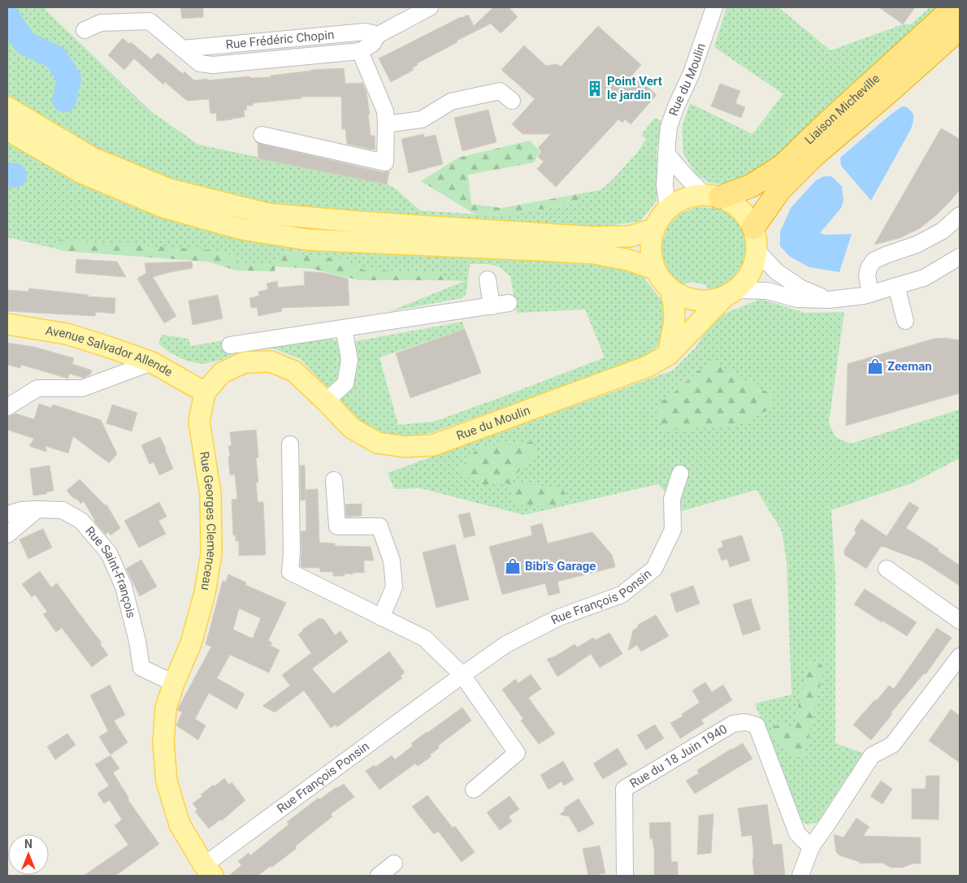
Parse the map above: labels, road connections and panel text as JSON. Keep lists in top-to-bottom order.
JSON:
{
  "streets": {
    "highway": ["Liaison Micheville"],
    "main road": ["Rue du Moulin", "Avenue Salvador Allende", "Rue Georges Clemenceau"],
    "street": [
      "Rue Frédéric Chopin",
      "Rue Saint-François",
      "Rue François Ponsin",
      "Rue du 18 Juin 1940"
    ]
  },
  "crossings": [
    ["Rue du Moulin", "Liaison Micheville"],
    ["Rue du Moulin", "Avenue Salvador Allende"],
    ["Rue du Moulin", "Rue Georges Clemenceau"],
    ["Avenue Salvador Allende", "Rue Georges Clemenceau"],
    ["Rue Georges Clemenceau", "Rue Saint-François"],
    ["Rue Georges Clemenceau", "Rue François Ponsin"]
  ],
  "places": {
    "building": ["Point Vert le jardin"],
    "shop": ["Zeeman", "Bibi's Garage"]
  },
  "north": "top"
}
